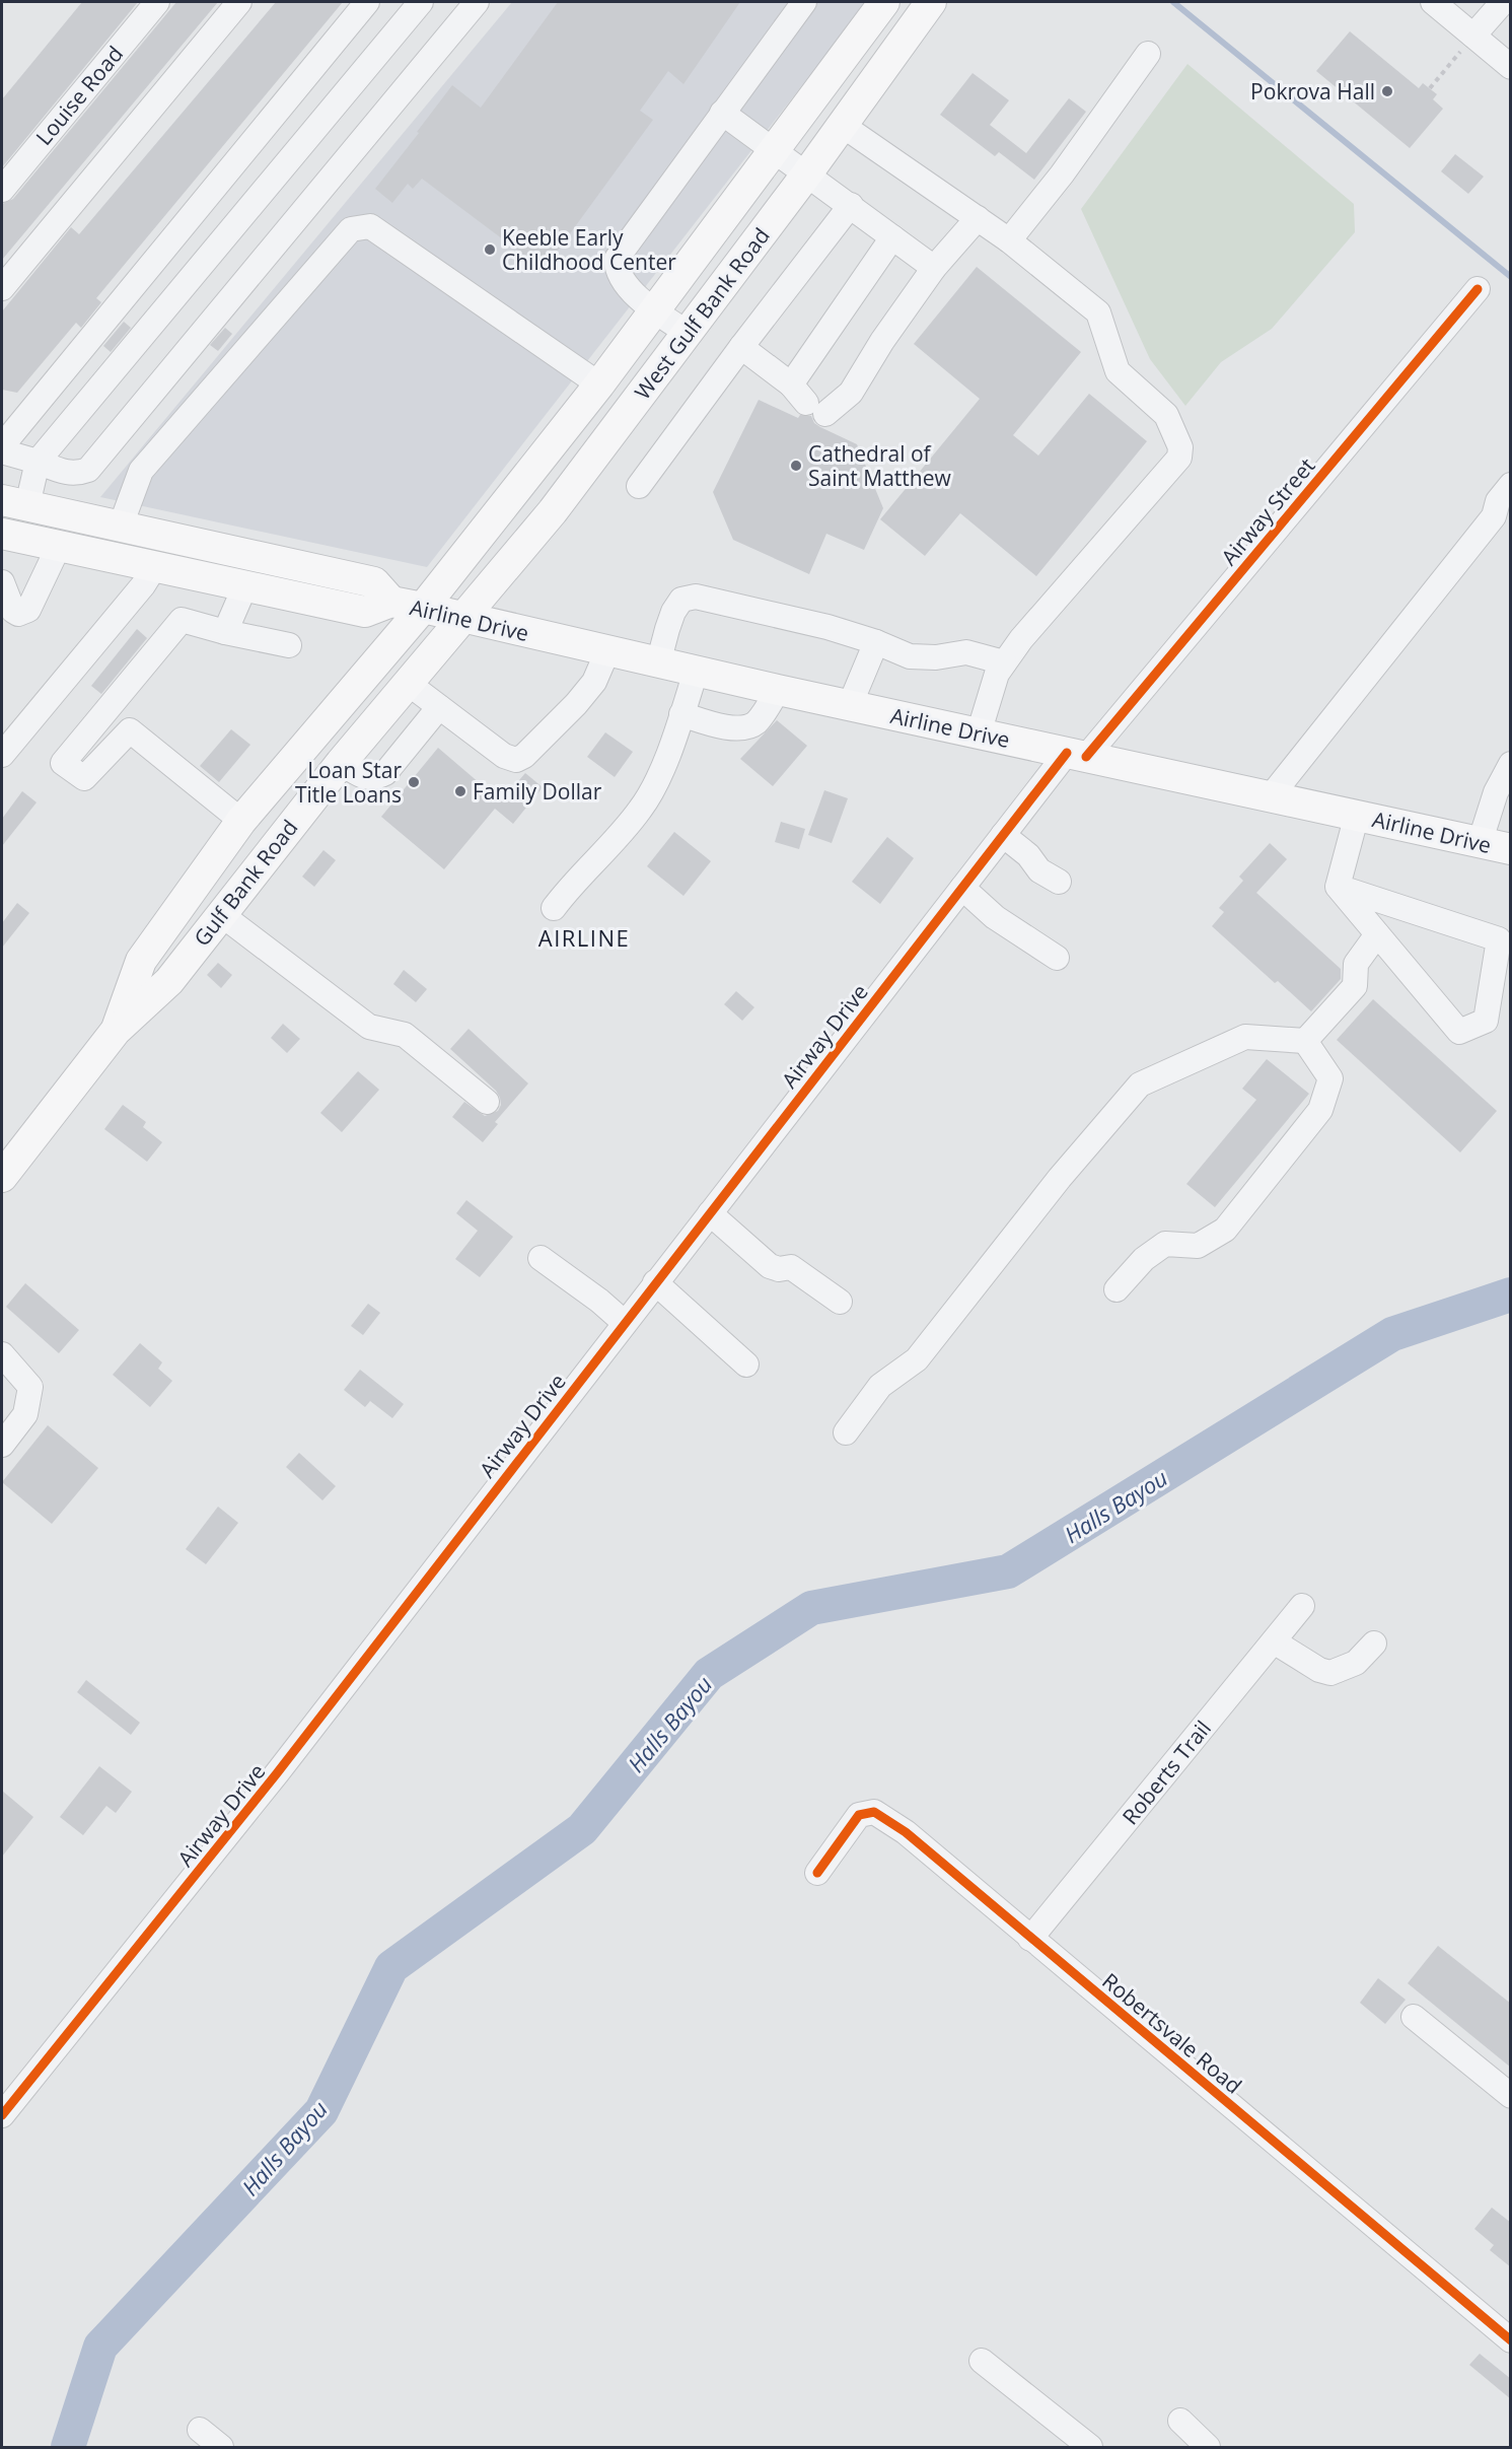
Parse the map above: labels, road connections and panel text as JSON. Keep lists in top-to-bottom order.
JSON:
{
  "streets": {
    "main road": ["West Gulf Bank Road", "Airline Drive", "Gulf Bank Road"],
    "street": [
      "Louise Road",
      "Airway Street",
      "Airway Drive",
      "Roberts Trail",
      "Robertsvale Road"
    ]
  },
  "crossings": [
    ["West Gulf Bank Road", "Airline Drive"],
    ["West Gulf Bank Road", "Gulf Bank Road"],
    ["Airway Street", "Airline Drive"],
    ["Airway Street", "Airway Drive"],
    ["Airline Drive", "Gulf Bank Road"],
    ["Airline Drive", "Airway Drive"],
    ["Roberts Trail", "Robertsvale Road"]
  ],
  "districts": ["AIRLINE"],
  "water": ["Halls Bayou"],
  "places": [
    "Pokrova Hall",
    "Keeble Early Childhood Center",
    "Cathedral of Saint Matthew",
    "Loan Star Title Loans",
    "Family Dollar"
  ]
}
